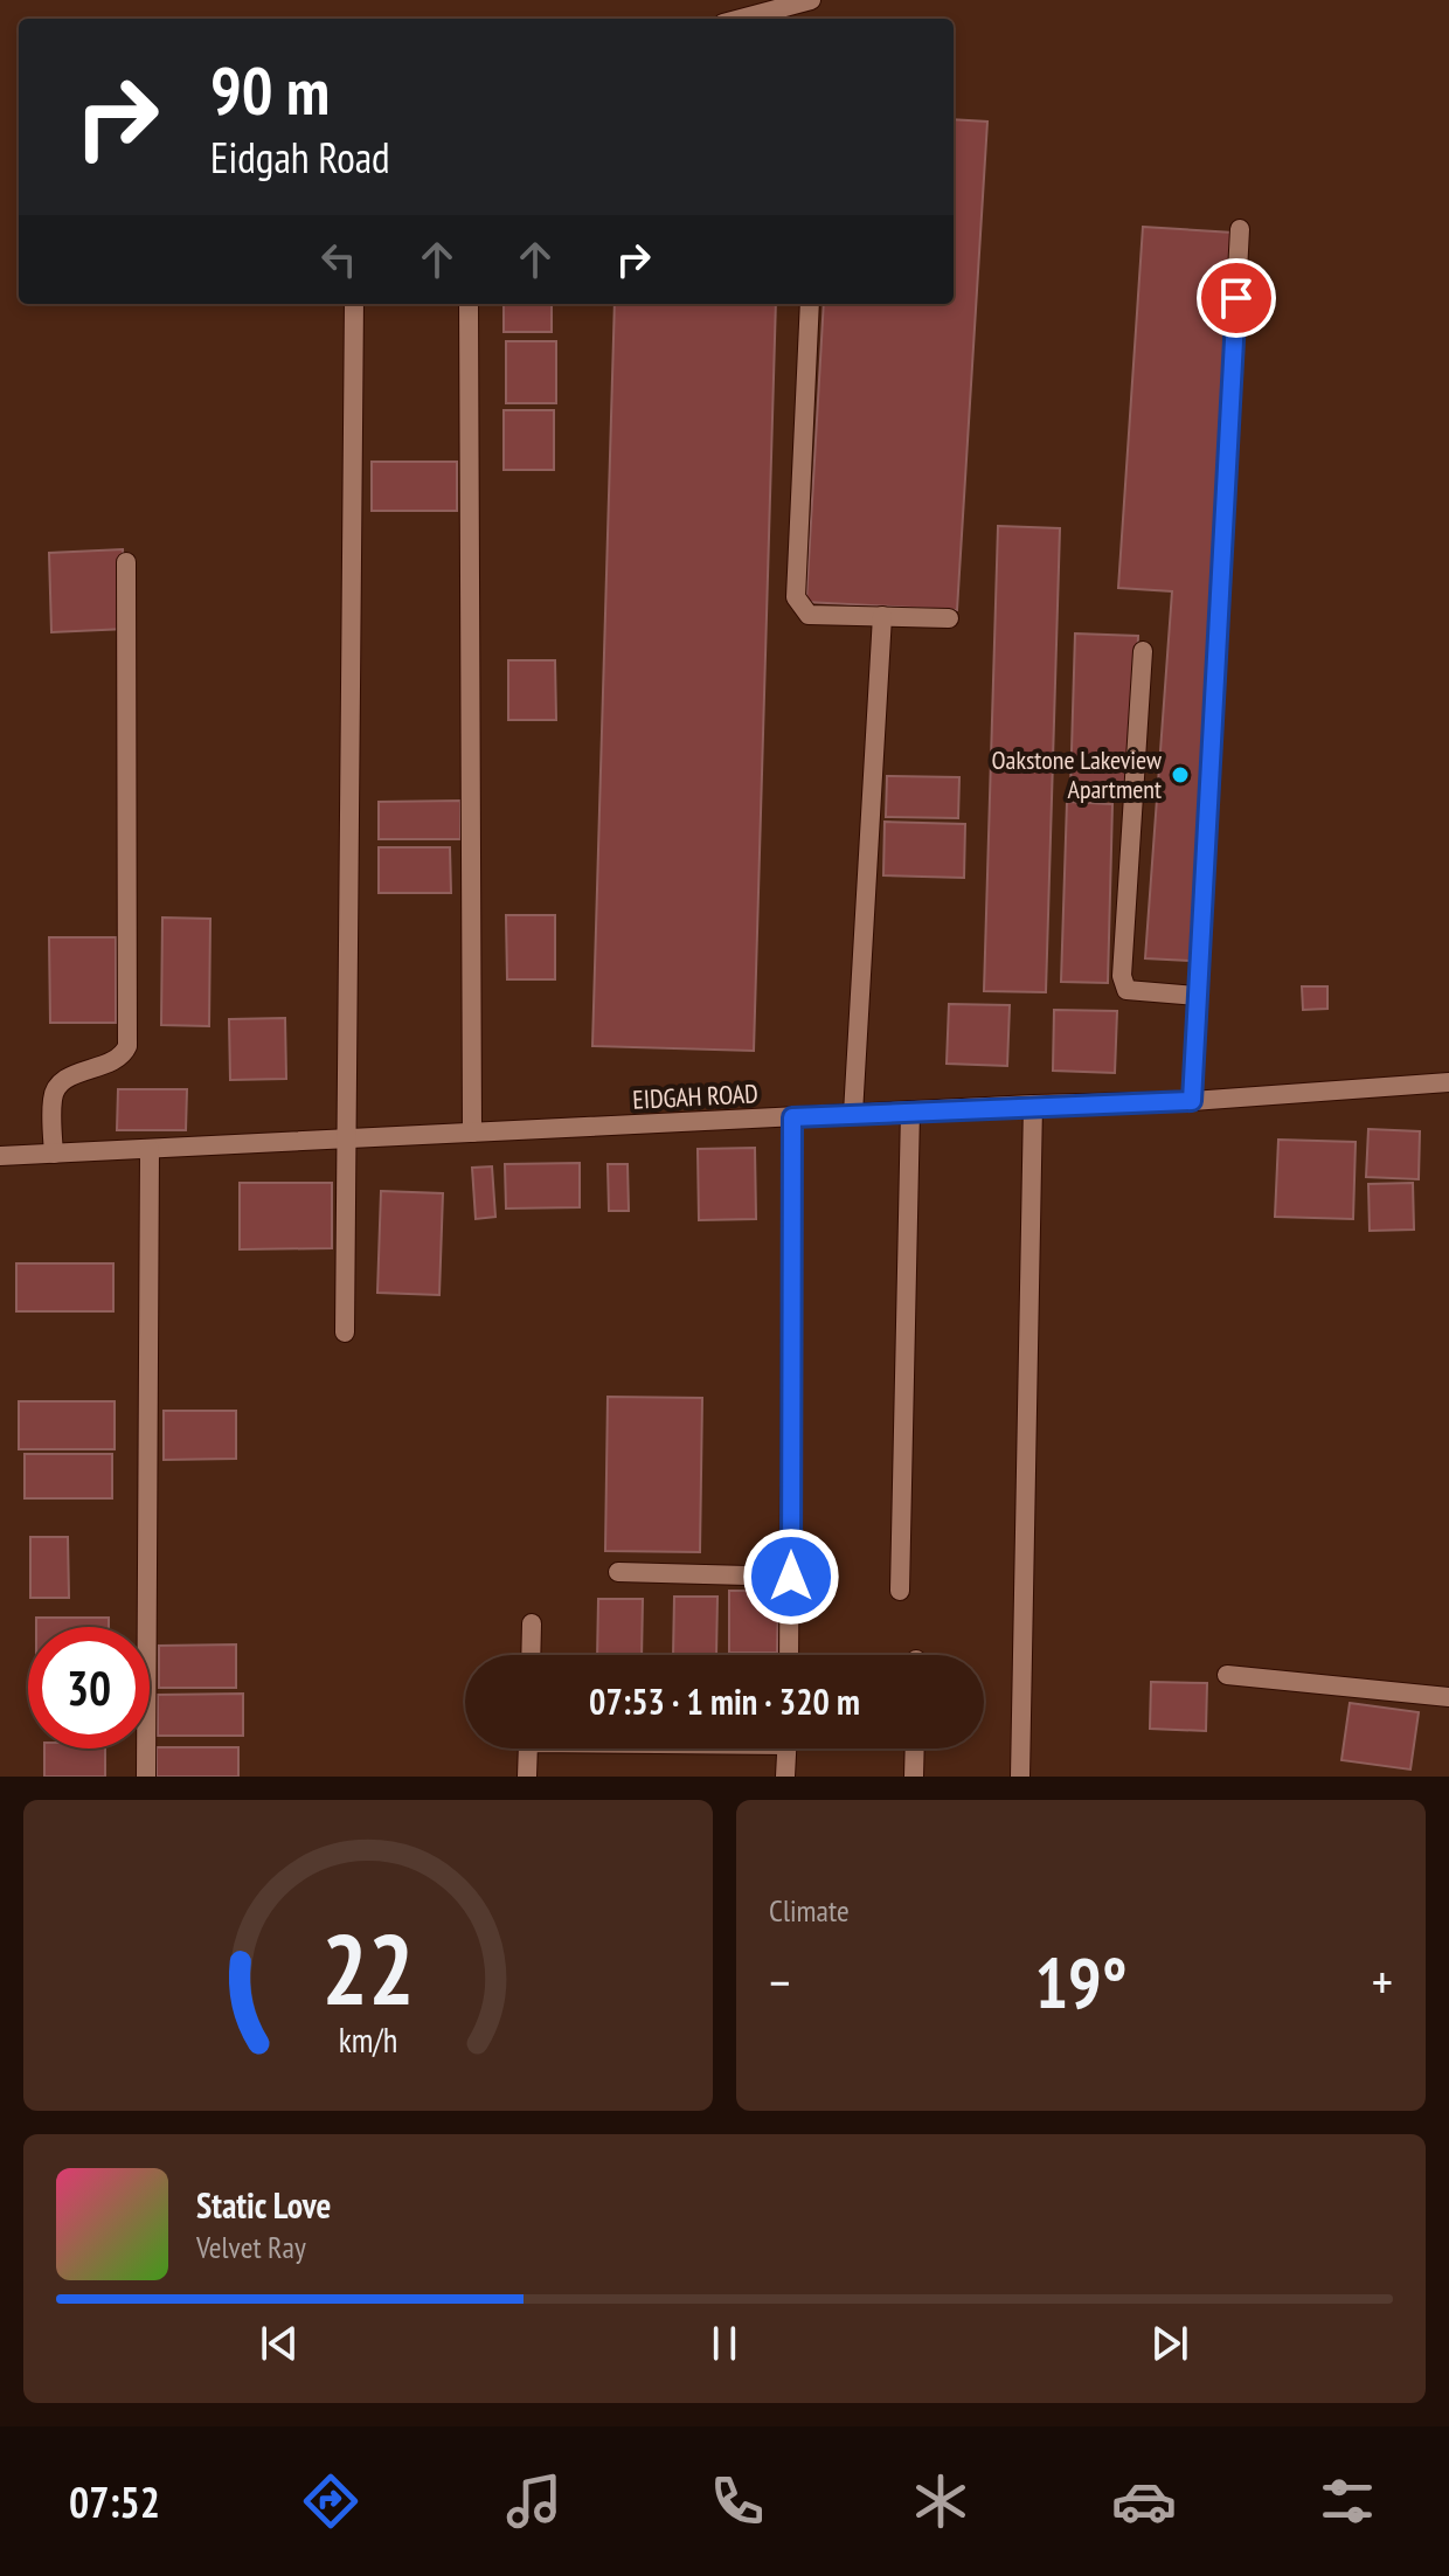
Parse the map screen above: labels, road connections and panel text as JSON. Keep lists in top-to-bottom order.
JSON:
{
  "streets": {
    "street": ["EIDGAH ROAD"]
  },
  "places": ["Oakstone Lakeview Apartment"],
  "page": {
    "turn": ["90 m", "Eidgah Road"],
    "limit": "30",
    "trip": "07:53 · 1 min · 320 m",
    "tile": "Climate",
    "heat": ["−", "19°", "+"],
    "song": ["Static Love", "Velvet Ray"],
    "tabs": "07:52",
    "gauge": ["22", "km/h"]
  }
}
